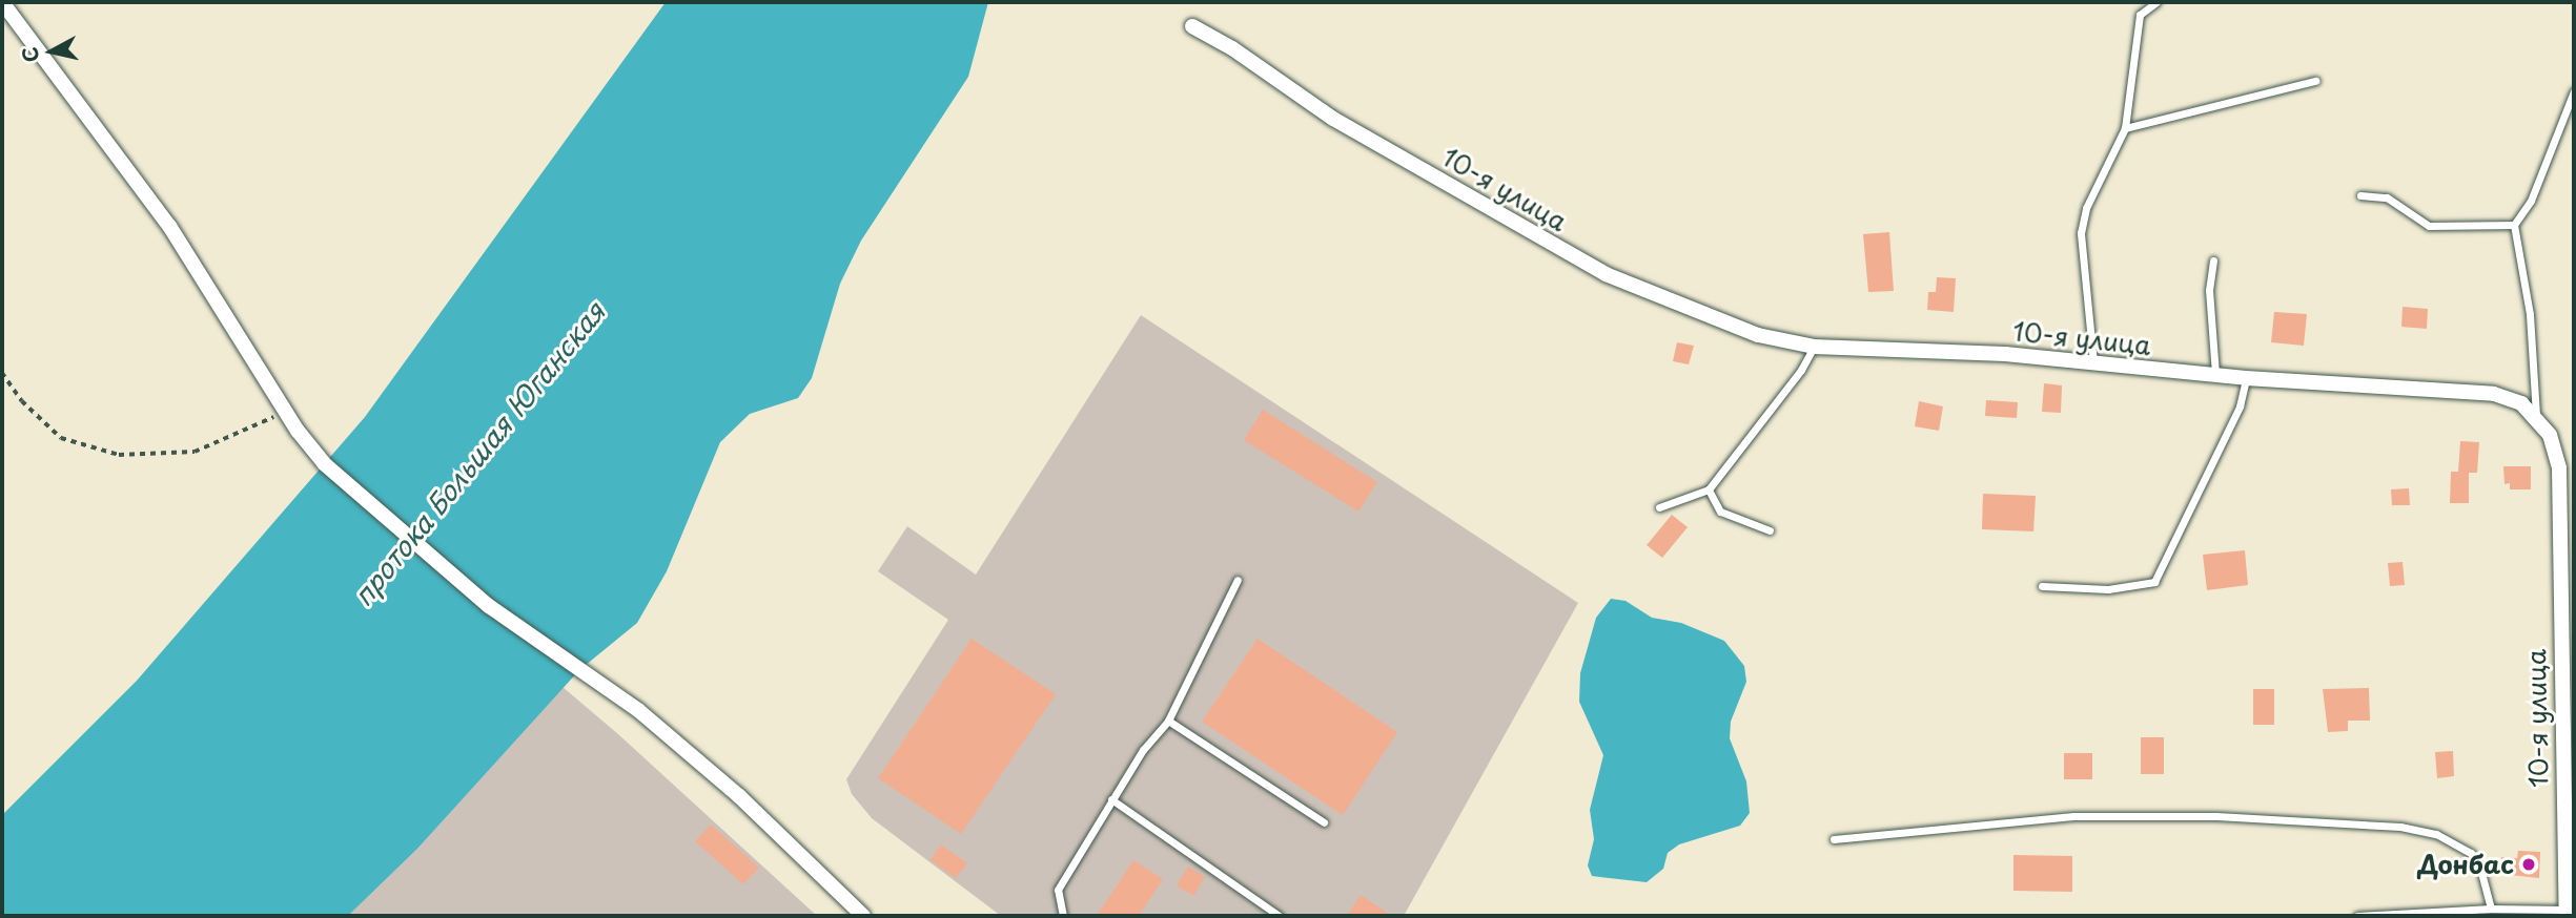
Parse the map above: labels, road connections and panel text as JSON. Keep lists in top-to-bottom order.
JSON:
{
  "streets": {
    "street": ["10-я улица"]
  },
  "water": ["протока Большая Юганская"],
  "places": ["Донбас"],
  "north": "left"
}
